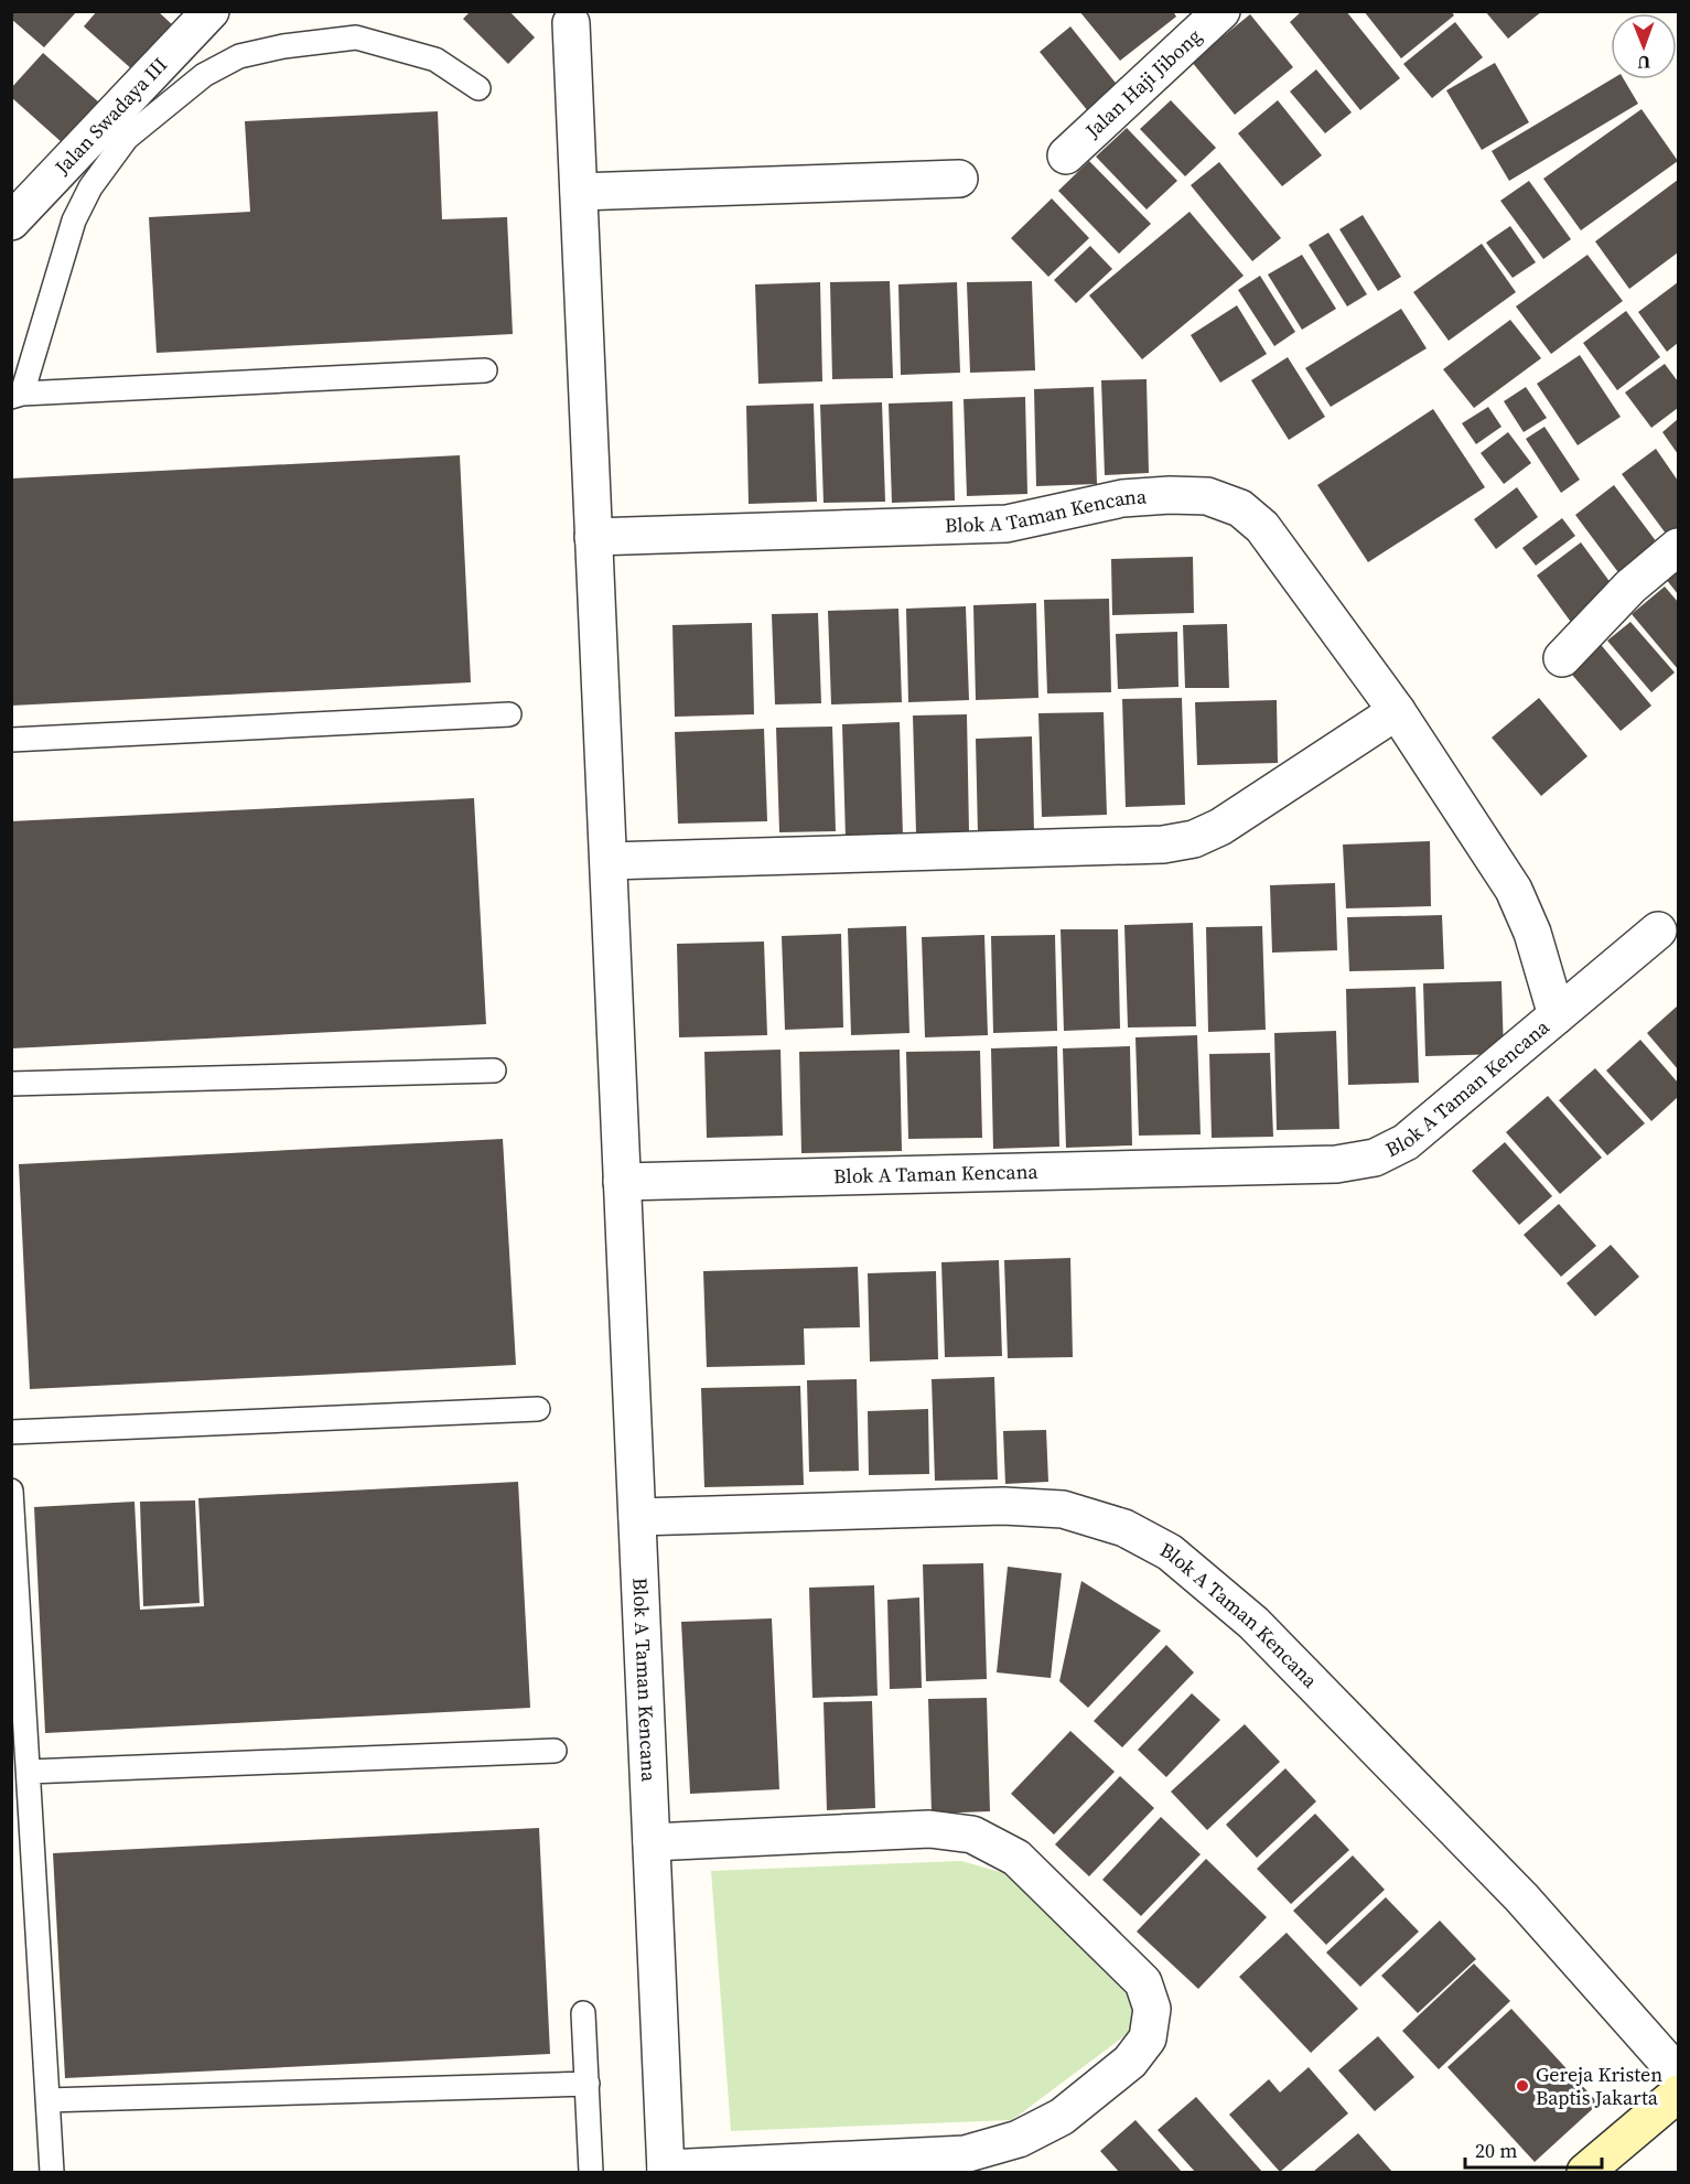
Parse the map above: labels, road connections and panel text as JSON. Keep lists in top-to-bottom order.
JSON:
{
  "streets": {
    "street": ["Jalan Haji Jibong", "Jalan Swadaya III", "Blok A Taman Kencana"]
  },
  "places": ["Gereja Kristen Baptis Jakarta"],
  "scale_bar": "20 m",
  "north": "bottom"
}
